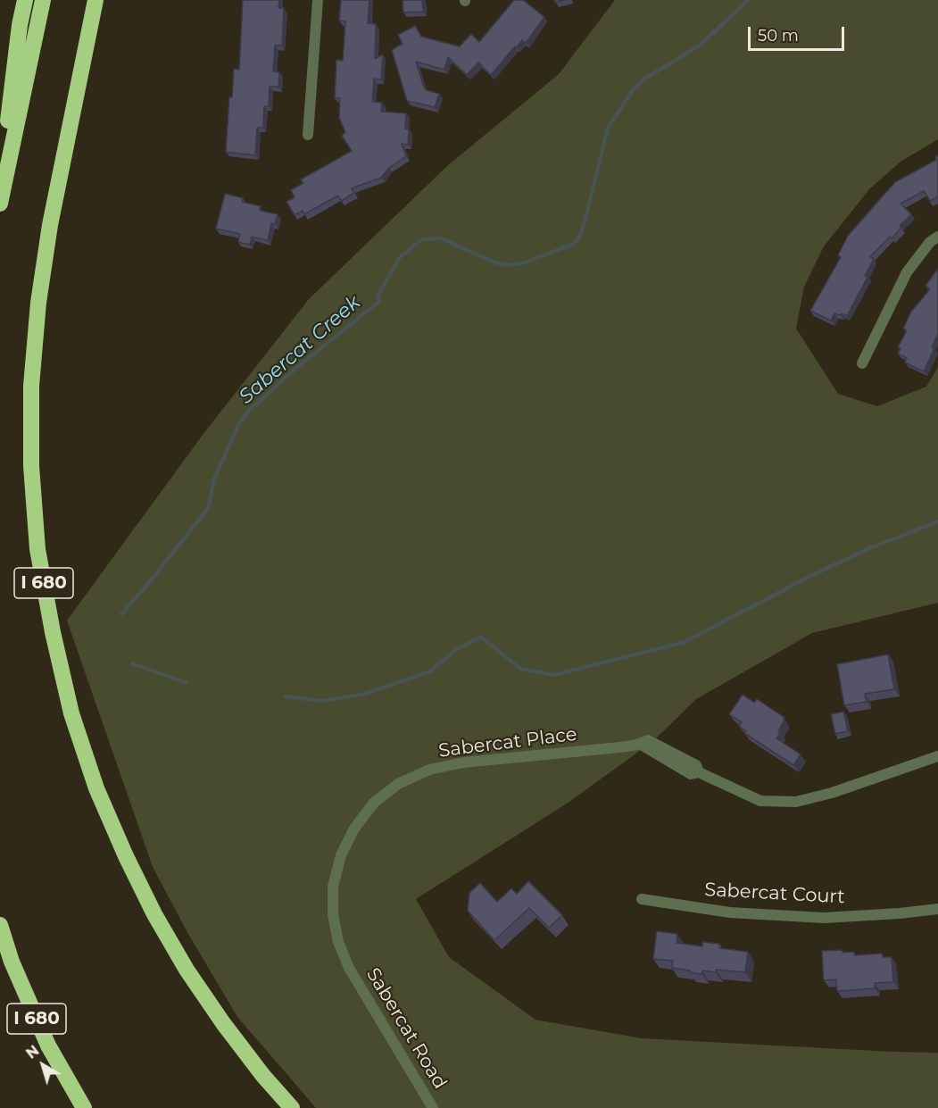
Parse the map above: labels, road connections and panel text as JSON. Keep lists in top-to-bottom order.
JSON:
{
  "streets": {
    "highway": ["I 680"],
    "street": ["Sabercat Place", "Sabercat Court", "Sabercat Road"]
  },
  "crossings": [
    ["Sabercat Place", "Sabercat Road"]
  ],
  "water": ["Sabercat Creek"],
  "scale_bar": "50 m",
  "north": "top left"
}
